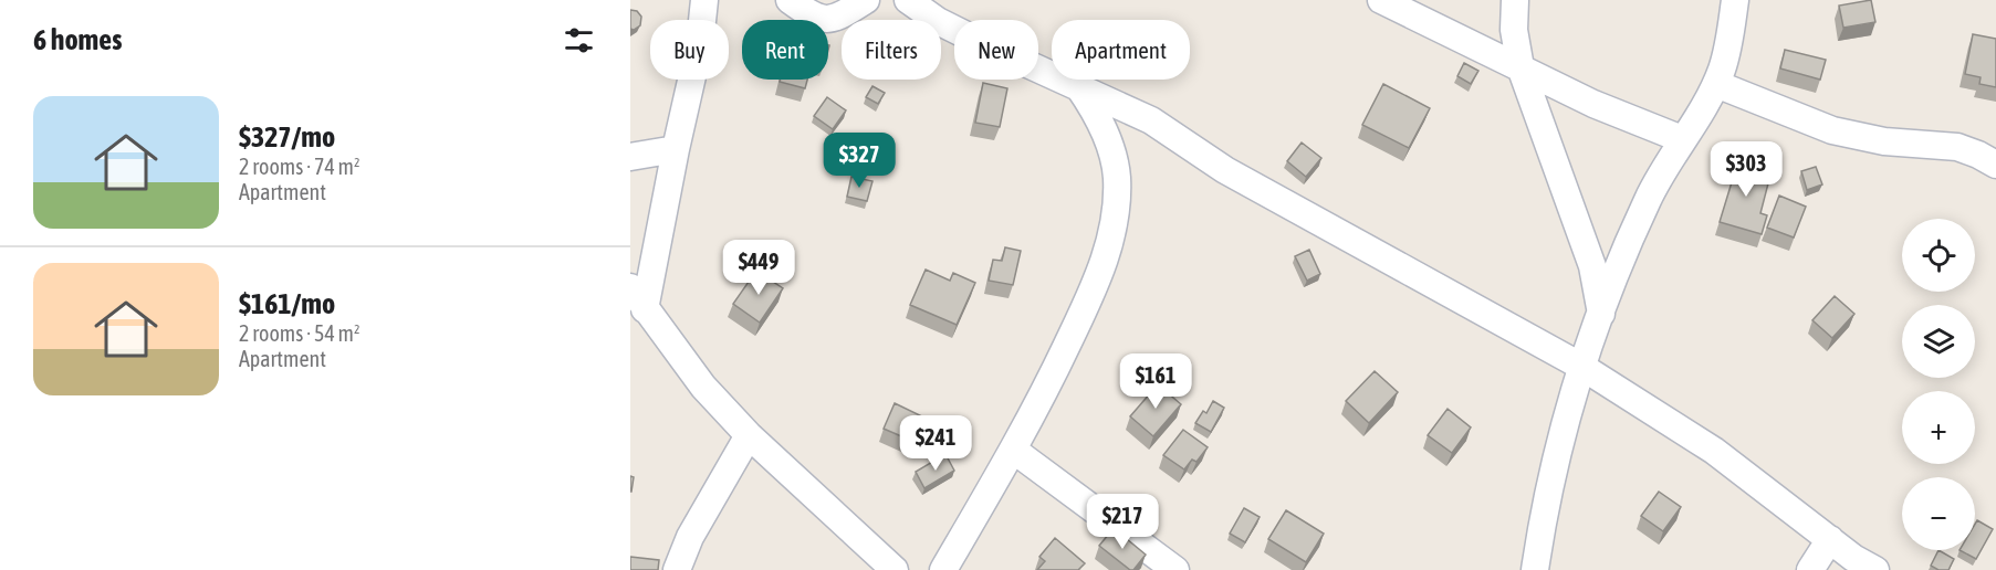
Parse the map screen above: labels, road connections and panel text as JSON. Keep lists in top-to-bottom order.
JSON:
{
  "page": {
    "heading": "6 homes",
    "chip": [
      "Buy",
      "Rent",
      "Filters",
      "New",
      "Apartment"
    ],
    "list": [
      {
        "name": "$327/mo",
        "note": "2 rooms · 74 m² · Apartment"
      },
      {
        "name": "$161/mo",
        "note": "2 rooms · 54 m² · Apartment"
      }
    ],
    "price": [
      "$327",
      "$303",
      "$449",
      "$161",
      "$241",
      "$217"
    ],
    "map_buttons": ["+", "−"]
  }
}
